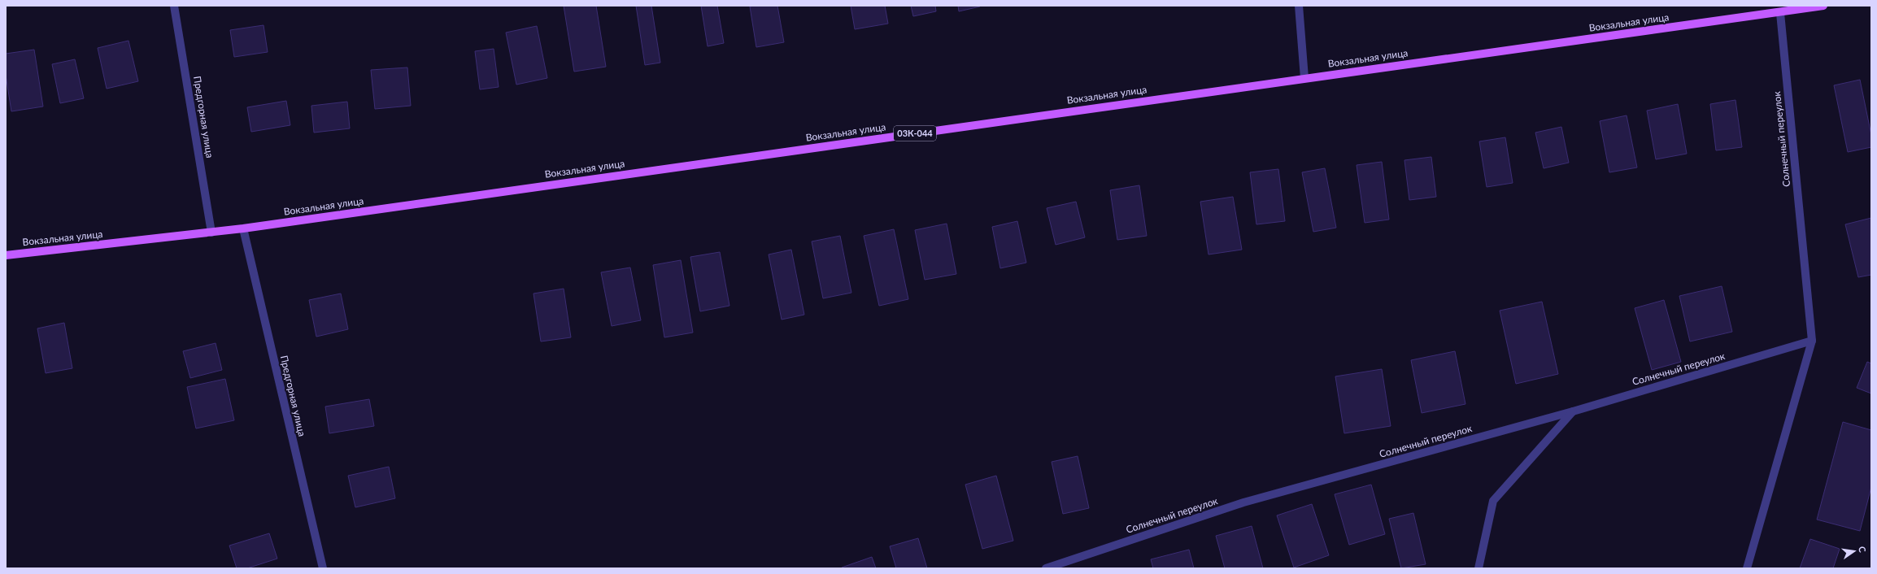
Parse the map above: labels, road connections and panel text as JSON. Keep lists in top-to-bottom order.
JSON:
{
  "streets": {
    "main road": ["Вокзальная улица", "03К-044"],
    "street": ["Предгорная улица", "Солнечный переулок"]
  },
  "crossings": [
    ["Вокзальная улица", "Предгорная улица"],
    ["Вокзальная улица", "Солнечный переулок"]
  ],
  "north": "right"
}
